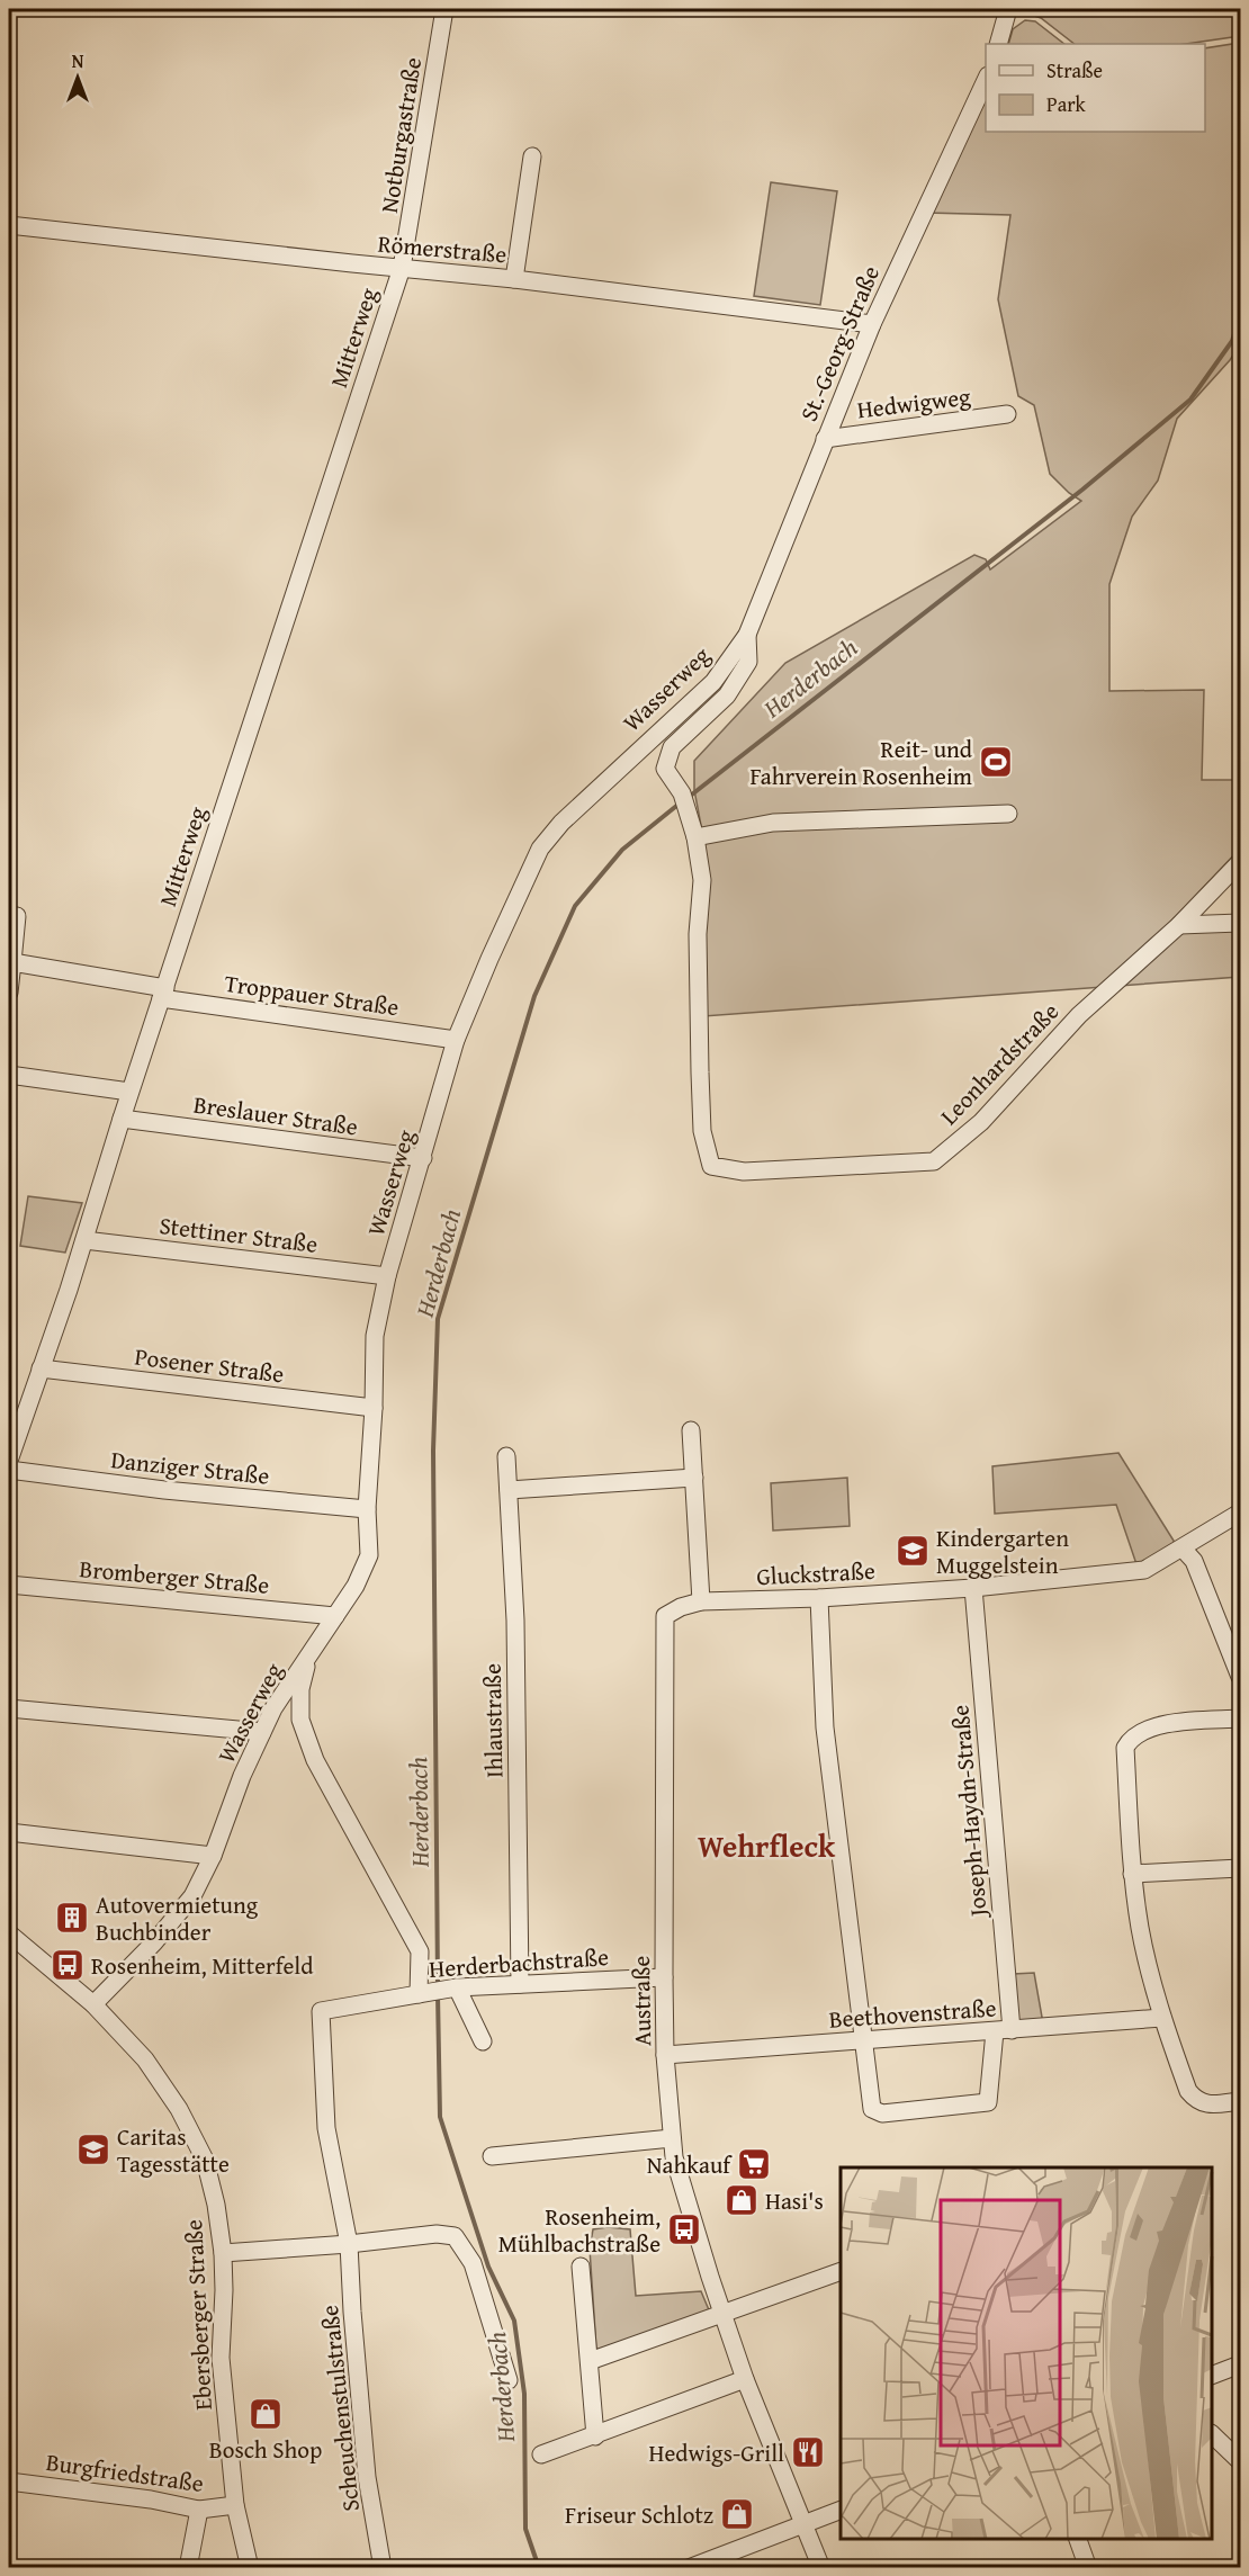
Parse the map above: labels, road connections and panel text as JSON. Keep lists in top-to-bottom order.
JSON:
{
  "streets": {
    "street": [
      "Notburgastraße",
      "Römerstraße",
      "Mitterweg",
      "St.-Georg-Straße",
      "Hedwigweg",
      "Wasserweg",
      "Troppauer Straße",
      "Leonhardstraße",
      "Breslauer Straße",
      "Stettiner Straße",
      "Posener Straße",
      "Danziger Straße",
      "Gluckstraße",
      "Bromberger Straße",
      "Ihlaustraße",
      "Joseph-Haydn-Straße",
      "Herderbachstraße",
      "Austraße",
      "Beethovenstraße",
      "Ebersberger Straße",
      "Scheuchenstulstraße",
      "Burgfriedstraße"
    ]
  },
  "crossings": [
    ["Notburgastraße", "Römerstraße"],
    ["Notburgastraße", "Mitterweg"],
    ["Römerstraße", "Mitterweg"],
    ["Römerstraße", "St.-Georg-Straße"],
    ["Mitterweg", "Troppauer Straße"],
    ["Mitterweg", "Breslauer Straße"],
    ["Mitterweg", "Stettiner Straße"],
    ["Mitterweg", "Posener Straße"],
    ["St.-Georg-Straße", "Hedwigweg"],
    ["St.-Georg-Straße", "Wasserweg"],
    ["Wasserweg", "Troppauer Straße"],
    ["Wasserweg", "Leonhardstraße"],
    ["Wasserweg", "Breslauer Straße"],
    ["Wasserweg", "Stettiner Straße"],
    ["Wasserweg", "Posener Straße"],
    ["Wasserweg", "Danziger Straße"],
    ["Wasserweg", "Bromberger Straße"],
    ["Wasserweg", "Ebersberger Straße"],
    ["Gluckstraße", "Joseph-Haydn-Straße"],
    ["Gluckstraße", "Austraße"],
    ["Ihlaustraße", "Herderbachstraße"],
    ["Joseph-Haydn-Straße", "Beethovenstraße"],
    ["Herderbachstraße", "Austraße"],
    ["Herderbachstraße", "Scheuchenstulstraße"],
    ["Austraße", "Beethovenstraße"],
    ["Ebersberger Straße", "Burgfriedstraße"]
  ],
  "districts": ["Wehrfleck"],
  "water": ["Herderbach"],
  "places": {
    "sports": ["Reit- und Fahrverein Rosenheim"],
    "school or university": ["Kindergarten Muggelstein", "Caritas Tagesstätte"],
    "building": ["Autovermietung Buchbinder"],
    "bus stop": ["Rosenheim, Mitterfeld", "Rosenheim, Mühlbachstraße"],
    "supermarket": ["Nahkauf"],
    "shop": ["Hasi's", "Bosch Shop", "Friseur Schlotz"],
    "restaurant": ["Hedwigs-Grill"]
  },
  "legend": ["Straße", "Park"],
  "north": "top"
}
